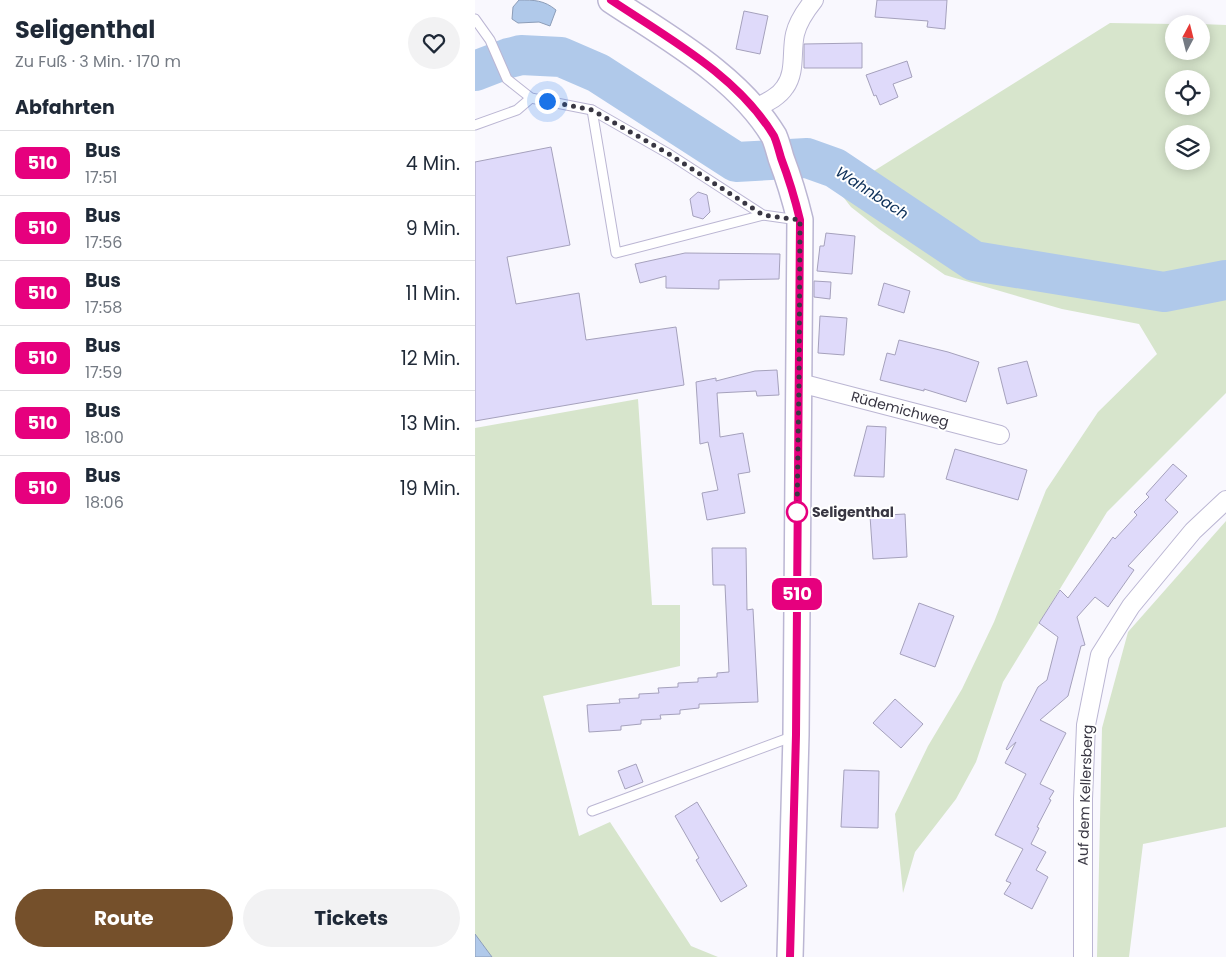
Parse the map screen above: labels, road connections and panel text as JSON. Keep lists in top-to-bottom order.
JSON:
{
  "streets": {
    "street": ["Rüdemichweg", "Auf dem Kellersberg"]
  },
  "water": ["Wahnbach"],
  "places": ["Seligenthal"],
  "lines": ["bus line 510"],
  "north": "top",
  "page": {
    "heading": [
      ["Seligenthal", "Zu Fuß · 3 Min. · 170 m"],
      "Abfahrten"
    ],
    "on_map": "510",
    "list": [
      {
        "mark": "510",
        "name": "Bus",
        "note": "17:51",
        "value": "4 Min."
      },
      {
        "mark": "510",
        "name": "Bus",
        "note": "17:56",
        "value": "9 Min."
      },
      {
        "mark": "510",
        "name": "Bus",
        "note": "17:58",
        "value": "11 Min."
      },
      {
        "mark": "510",
        "name": "Bus",
        "note": "17:59",
        "value": "12 Min."
      },
      {
        "mark": "510",
        "name": "Bus",
        "note": "18:00",
        "value": "13 Min."
      },
      {
        "mark": "510",
        "name": "Bus",
        "note": "18:06",
        "value": "19 Min."
      }
    ],
    "buttons": ["Route", "Tickets"]
  }
}
